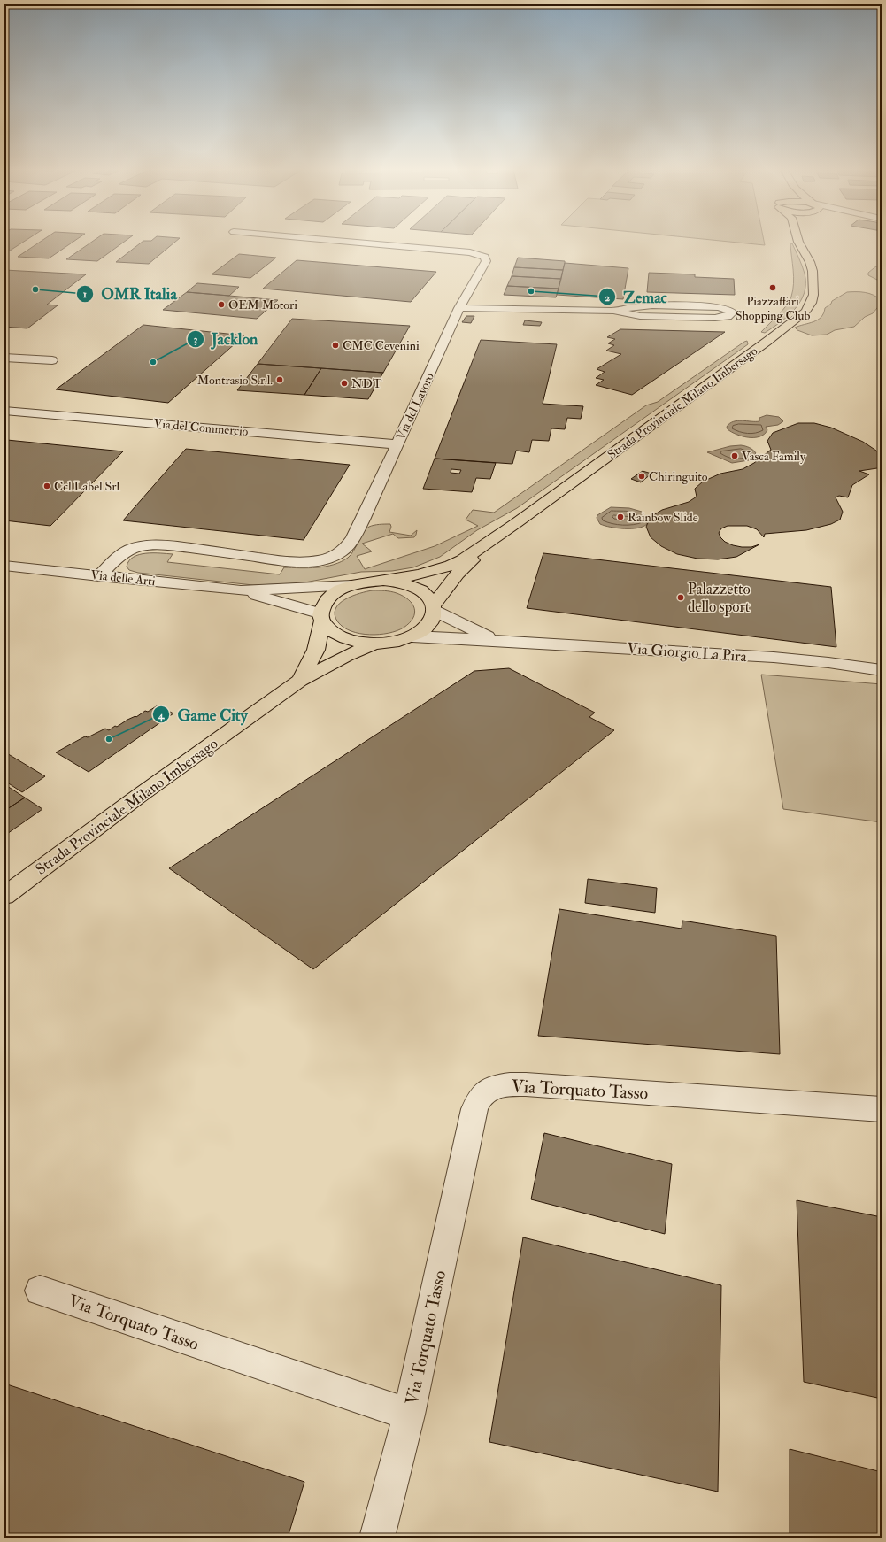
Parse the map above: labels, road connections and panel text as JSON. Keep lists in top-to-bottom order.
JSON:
{
  "streets": {
    "main road": ["Strada Provinciale Milano Imbersago"],
    "street": [
      "Via del Lavoro",
      "Via del Commercio",
      "Via delle Arti",
      "Via Giorgio La Pira",
      "Via Torquato Tasso"
    ]
  },
  "crossings": [
    ["Strada Provinciale Milano Imbersago", "Via delle Arti"],
    ["Strada Provinciale Milano Imbersago", "Via Giorgio La Pira"],
    ["Via del Lavoro", "Via del Commercio"],
    ["Via del Lavoro", "Via delle Arti"],
    ["Via delle Arti", "Via Giorgio La Pira"]
  ],
  "places": [
    "Piazzaffari Shopping Club",
    "OMR Italia",
    "Zemac",
    "OEM Motori",
    "CMC Cevenini",
    "Jacklon",
    "Montrasio S.r.l.",
    "NDT",
    "Vasca Family",
    "Chiringuito",
    "Ccl Label Srl",
    "Rainbow Slide",
    "Palazzetto dello sport",
    "Game City"
  ]
}
